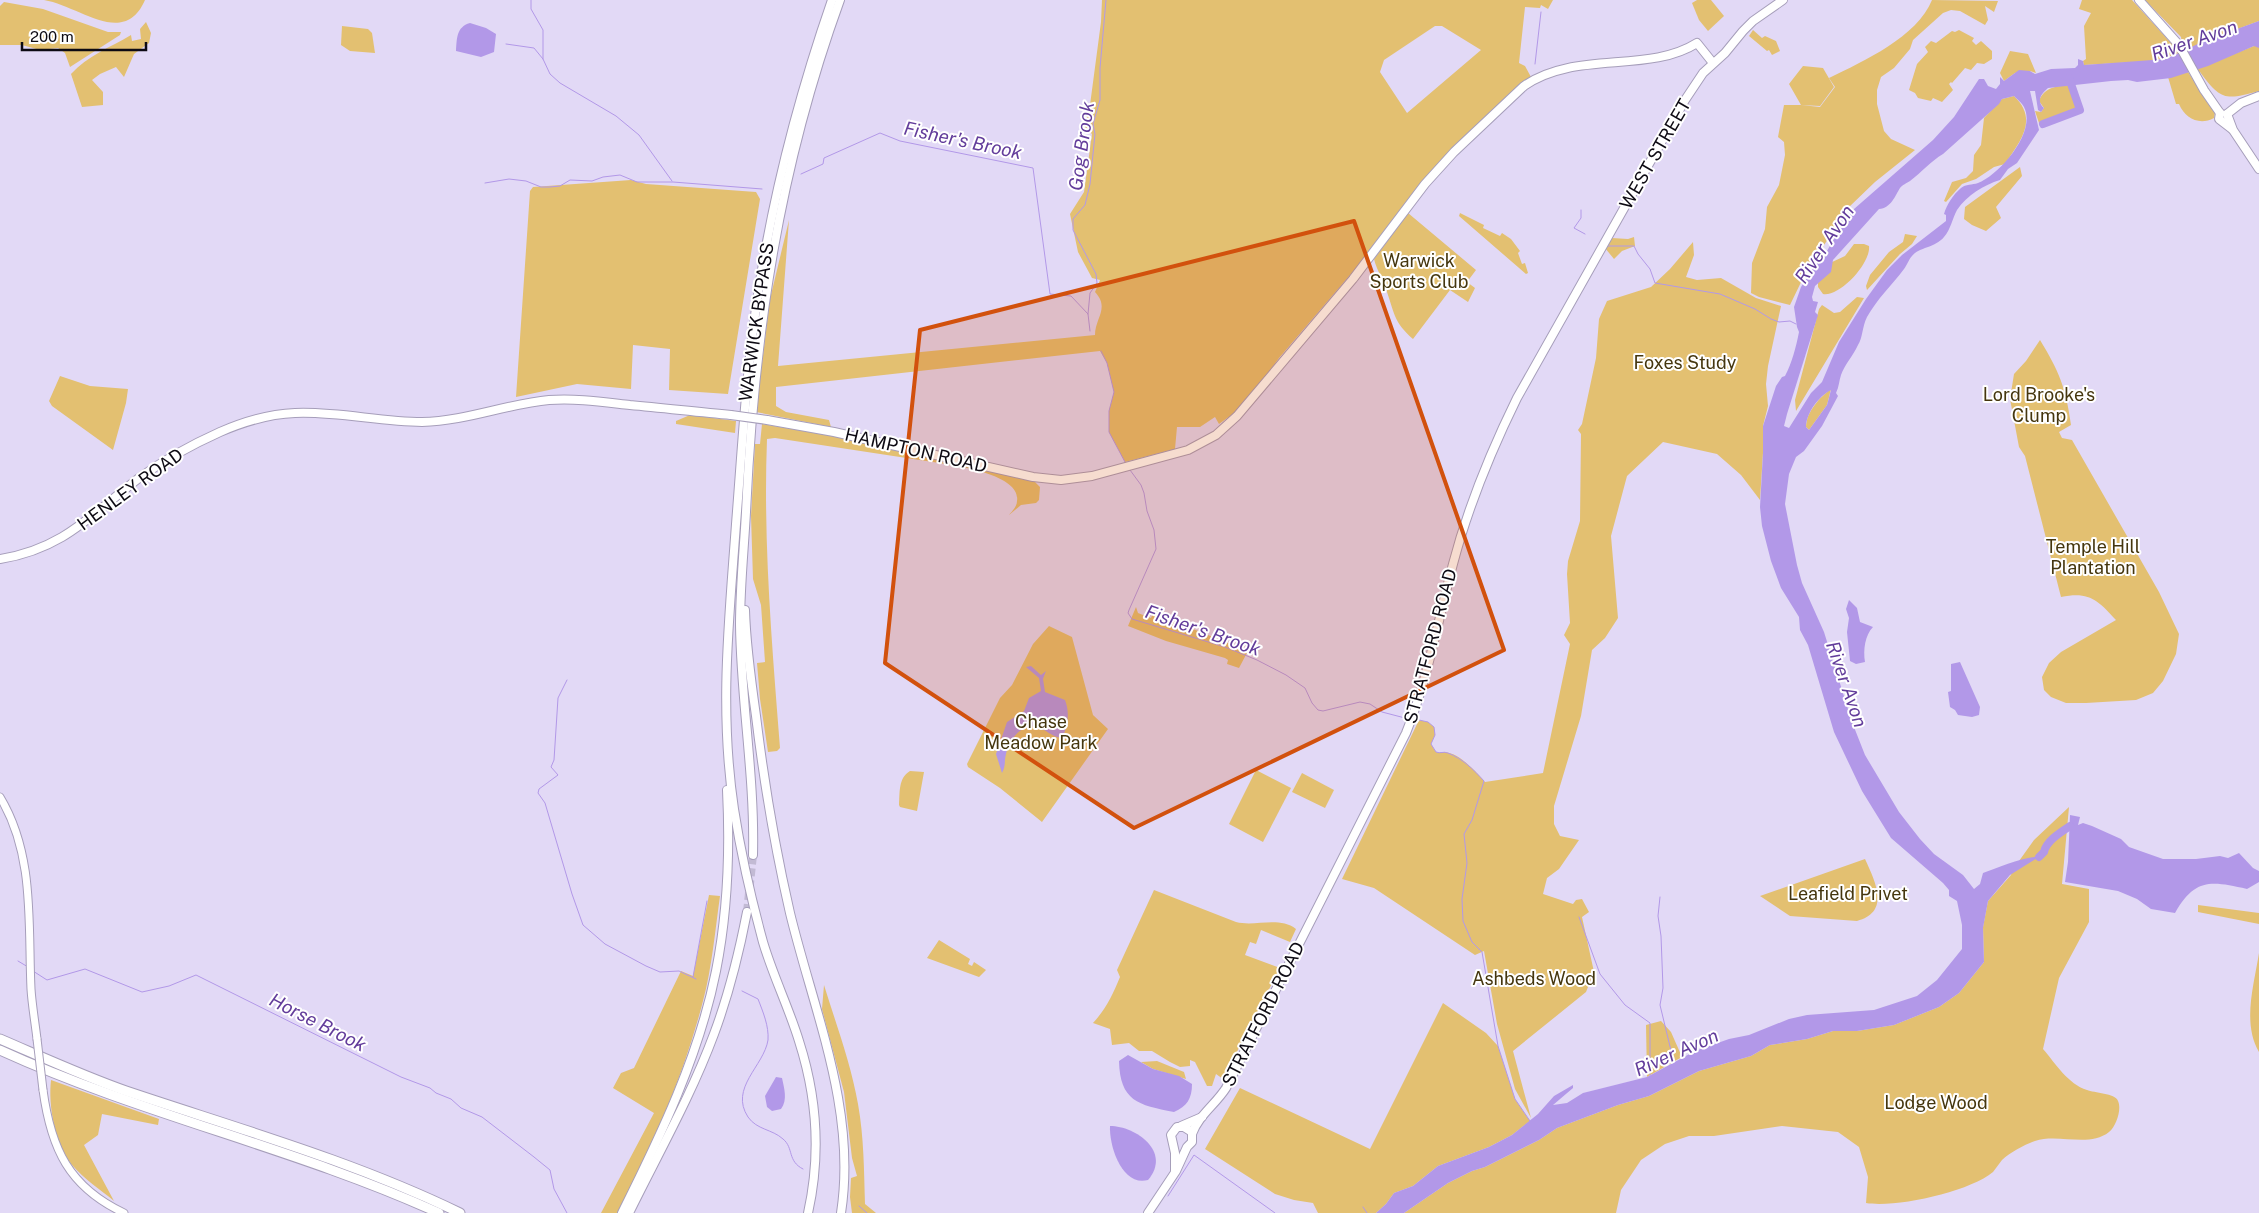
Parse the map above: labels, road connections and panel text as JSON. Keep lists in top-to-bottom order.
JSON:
{
  "streets": {
    "main road": [
      "WEST STREET",
      "WARWICK BYPASS",
      "HAMPTON ROAD",
      "HENLEY ROAD",
      "STRATFORD ROAD"
    ]
  },
  "crossings": [
    ["WEST STREET", "HAMPTON ROAD"],
    ["WEST STREET", "STRATFORD ROAD"],
    ["HAMPTON ROAD", "HENLEY ROAD"]
  ],
  "water": [
    "River Avon",
    "Fisher's Brook",
    "Gog Brook",
    "Horse Brook"
  ],
  "parks": [
    "Warwick Sports Club",
    "Foxes Study",
    "Lord Brooke's Clump",
    "Temple Hill Plantation",
    "Chase Meadow Park",
    "Leafield Privet",
    "Ashbeds Wood",
    "Lodge Wood"
  ],
  "scale_bar": "200 m"
}
